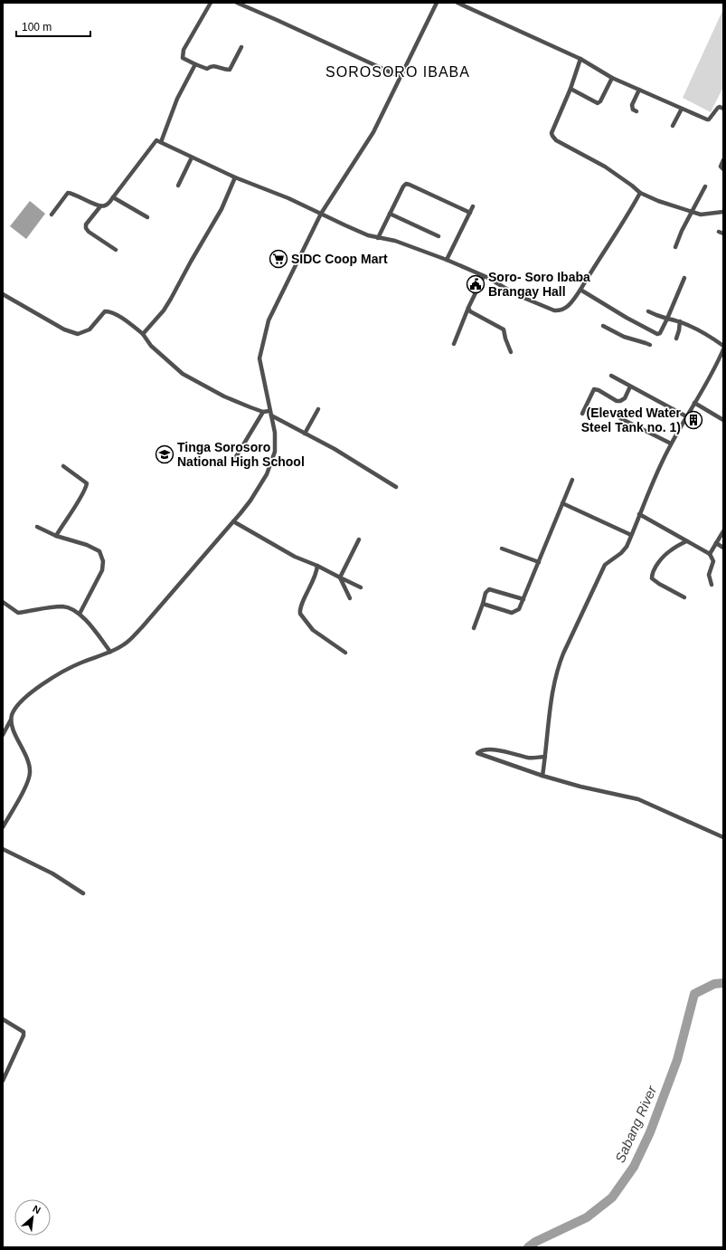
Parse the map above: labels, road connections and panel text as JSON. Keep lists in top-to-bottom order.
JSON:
{
  "districts": ["SOROSORO IBABA"],
  "water": ["Sabang River"],
  "places": {
    "supermarket": ["SIDC Coop Mart"],
    "public building": ["Soro- Soro Ibaba Brangay Hall"],
    "building": ["(Elevated Water Steel Tank no. 1)"],
    "school or university": ["Tinga Sorosoro National High School"]
  },
  "scale_bar": "100 m",
  "north": "top right"
}
